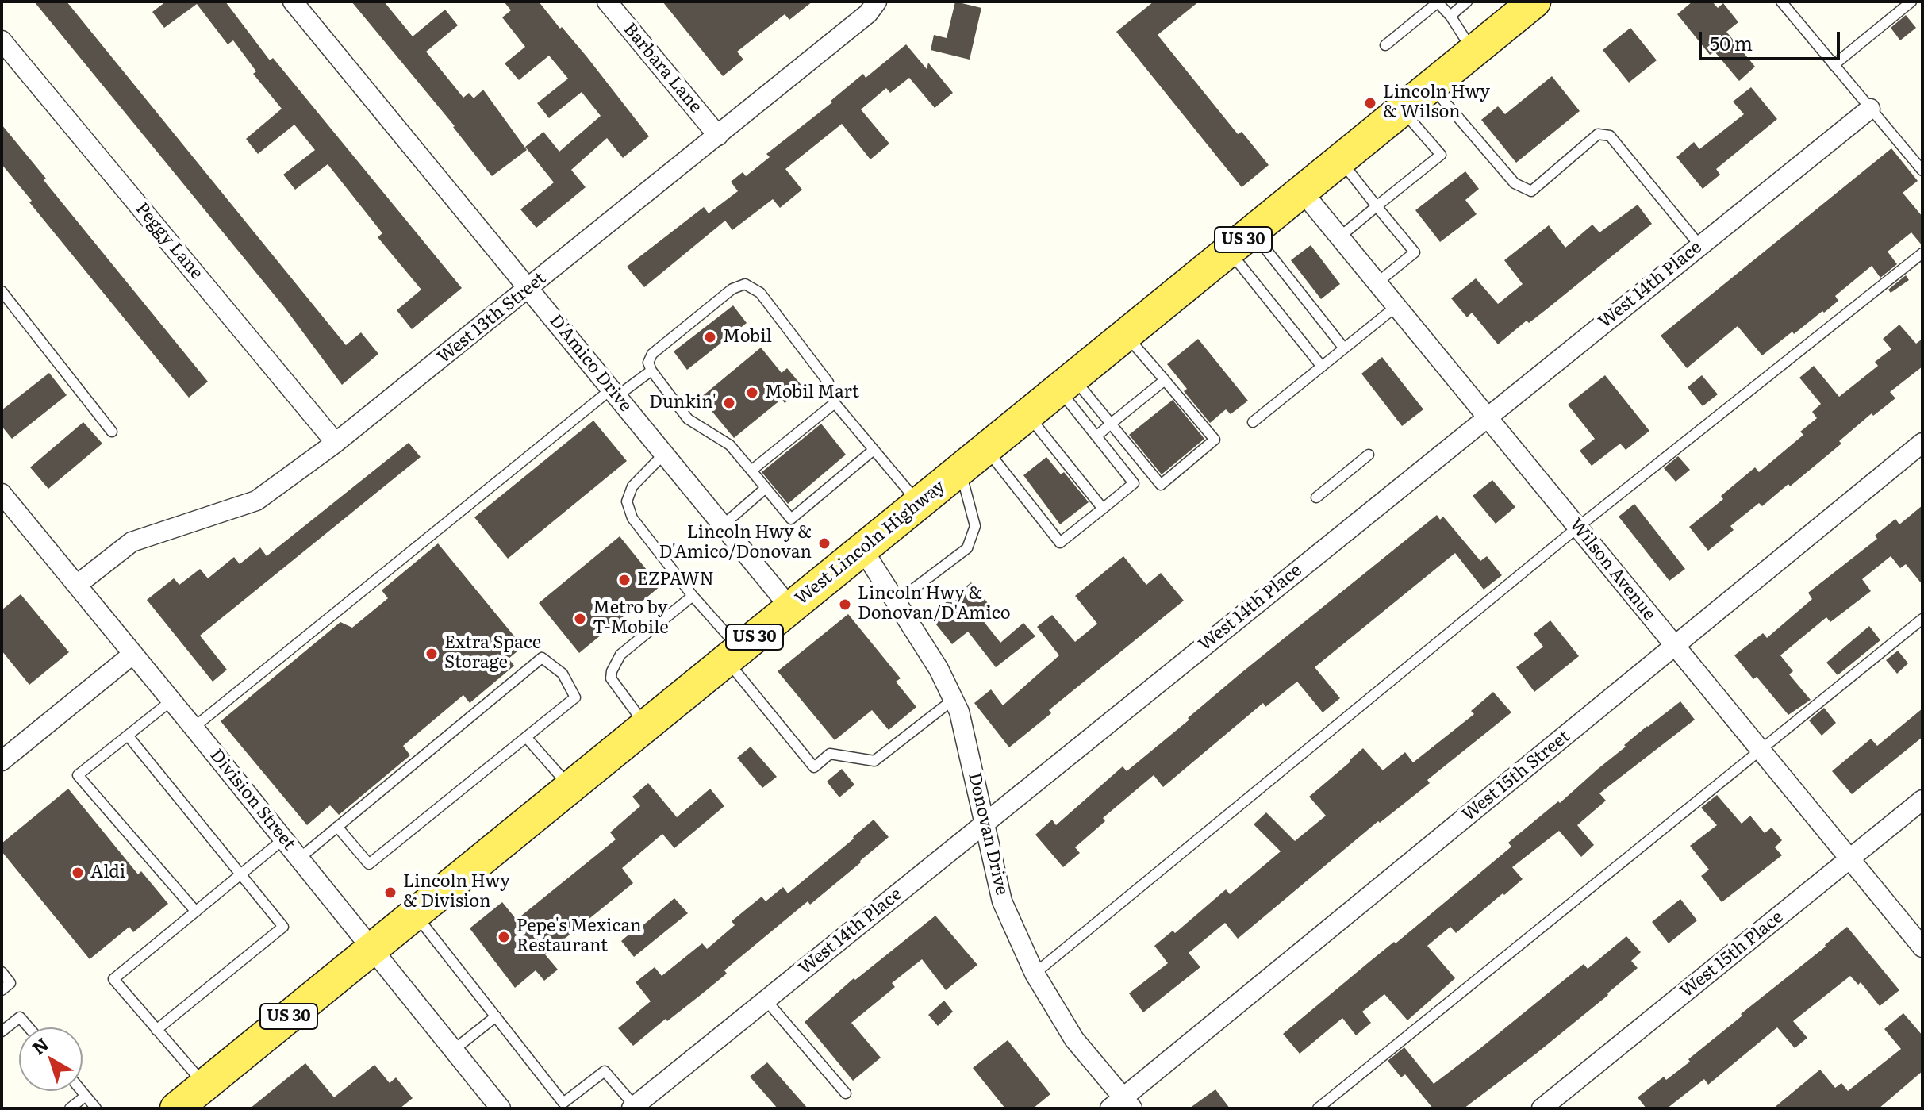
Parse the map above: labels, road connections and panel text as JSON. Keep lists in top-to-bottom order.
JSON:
{
  "streets": {
    "main road": ["US 30", "West Lincoln Highway"],
    "street": [
      "Barbara Lane",
      "Peggy Lane",
      "West 14th Place",
      "West 13th Street",
      "D'Amico Drive",
      "Wilson Avenue",
      "West 15th Street",
      "Division Street",
      "Donovan Drive",
      "West 15th Place"
    ]
  },
  "crossings": [
    ["Barbara Lane", "West 13th Street"],
    ["Peggy Lane", "West 13th Street"],
    ["West 14th Place", "Wilson Avenue"],
    ["West 14th Place", "Donovan Drive"],
    ["West 13th Street", "D'Amico Drive"],
    ["West 13th Street", "Division Street"],
    ["D'Amico Drive", "West Lincoln Highway"],
    ["West Lincoln Highway", "Wilson Avenue"],
    ["West Lincoln Highway", "Division Street"],
    ["West Lincoln Highway", "Donovan Drive"],
    ["Wilson Avenue", "West 15th Street"],
    ["Wilson Avenue", "West 15th Place"],
    ["West 15th Street", "Donovan Drive"]
  ],
  "places": [
    "Lincoln Hwy & Wilson",
    "Mobil",
    "Mobil Mart",
    "Dunkin'",
    "Lincoln Hwy & D'Amico/Donovan",
    "EZPAWN",
    "Lincoln Hwy & Donovan/D'Amico",
    "Metro by T-Mobile",
    "Extra Space Storage",
    "Aldi",
    "Lincoln Hwy & Division",
    "Pepe's Mexican Restaurant"
  ],
  "scale_bar": "50 m",
  "north": "top left"
}
